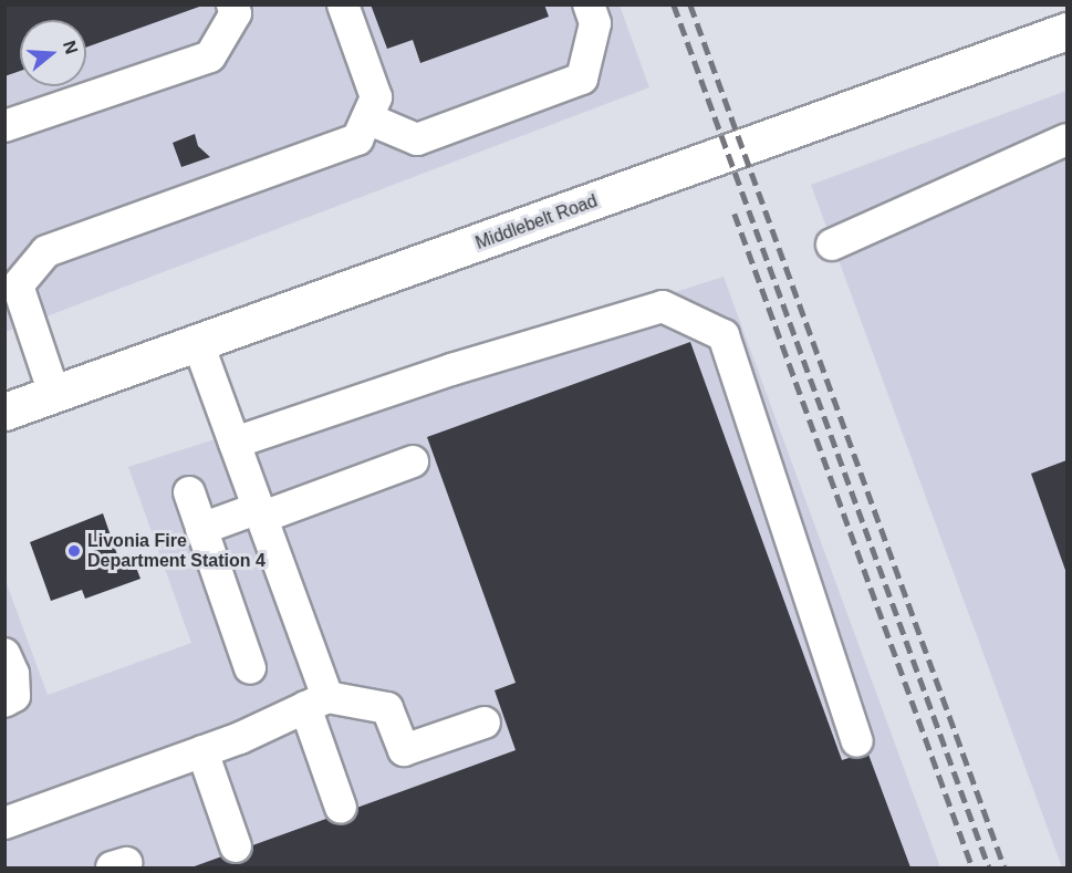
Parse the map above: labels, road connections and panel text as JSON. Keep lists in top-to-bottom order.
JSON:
{
  "streets": {
    "main road": ["Middlebelt Road"]
  },
  "places": ["Livonia Fire Department Station 4"],
  "north": "right"
}
